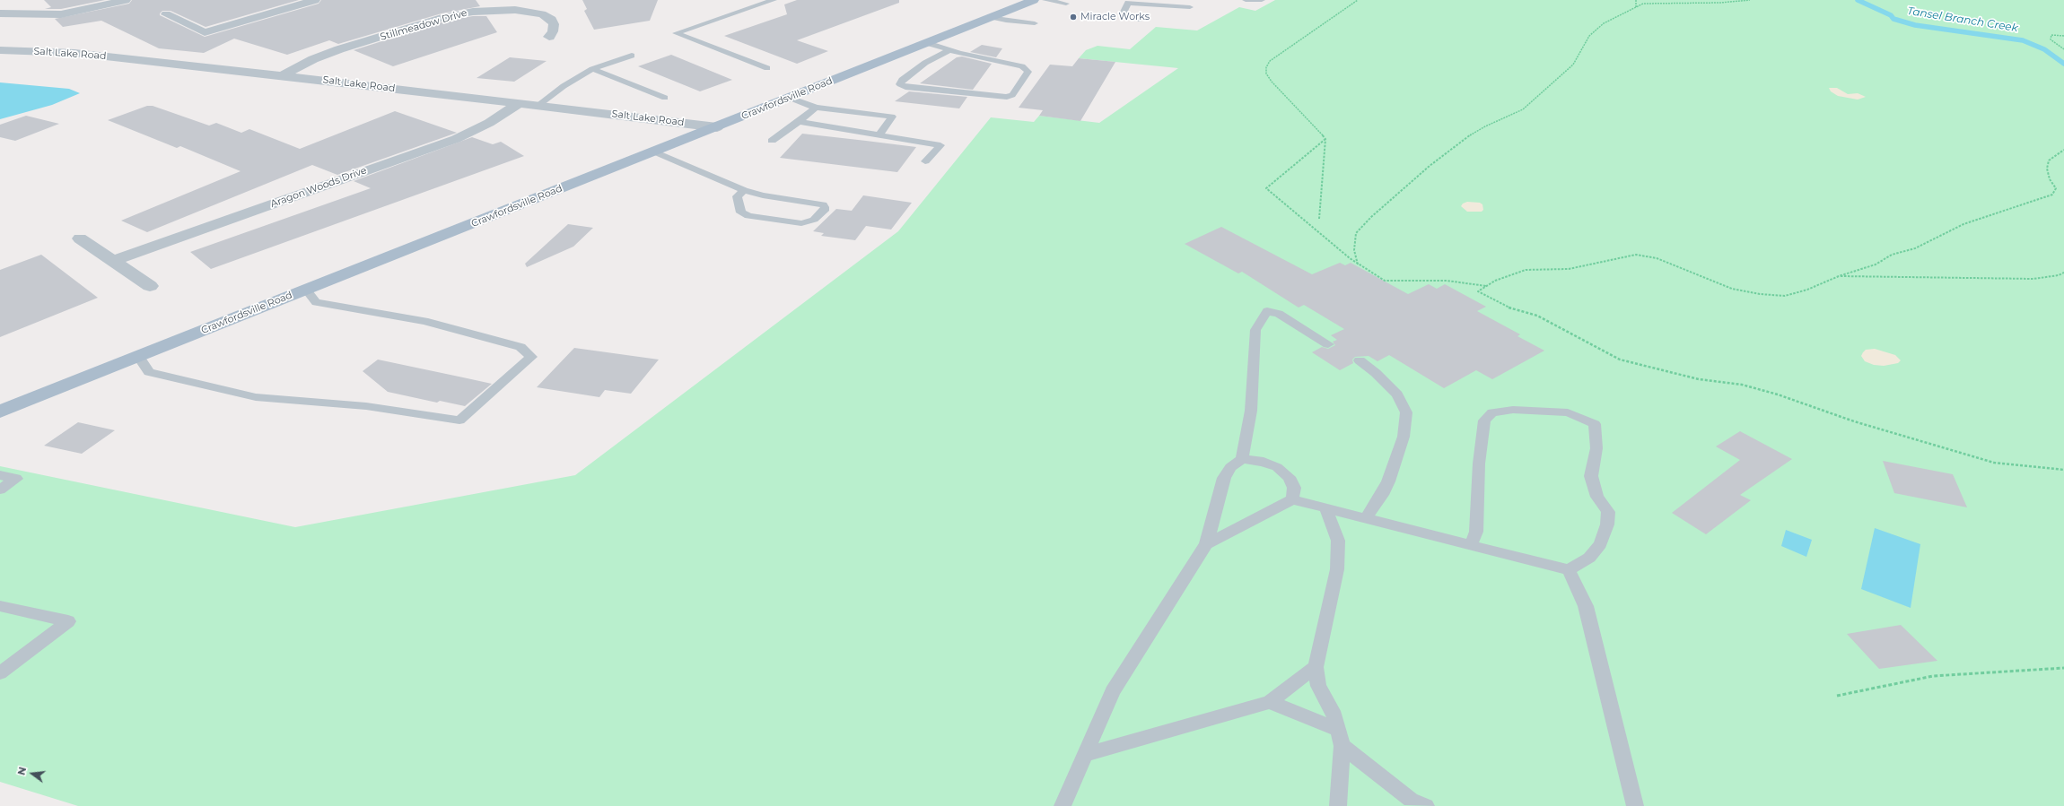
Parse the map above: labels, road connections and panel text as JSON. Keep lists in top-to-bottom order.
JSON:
{
  "streets": {
    "main road": ["Crawfordsville Road"],
    "street": ["Stillmeadow Drive", "Salt Lake Road", "Aragon Woods Drive"]
  },
  "crossings": [
    ["Stillmeadow Drive", "Salt Lake Road"],
    ["Salt Lake Road", "Crawfordsville Road"],
    ["Salt Lake Road", "Aragon Woods Drive"]
  ],
  "water": ["Tansel Branch Creek"],
  "places": ["Miracle Works"],
  "north": "left"
}
